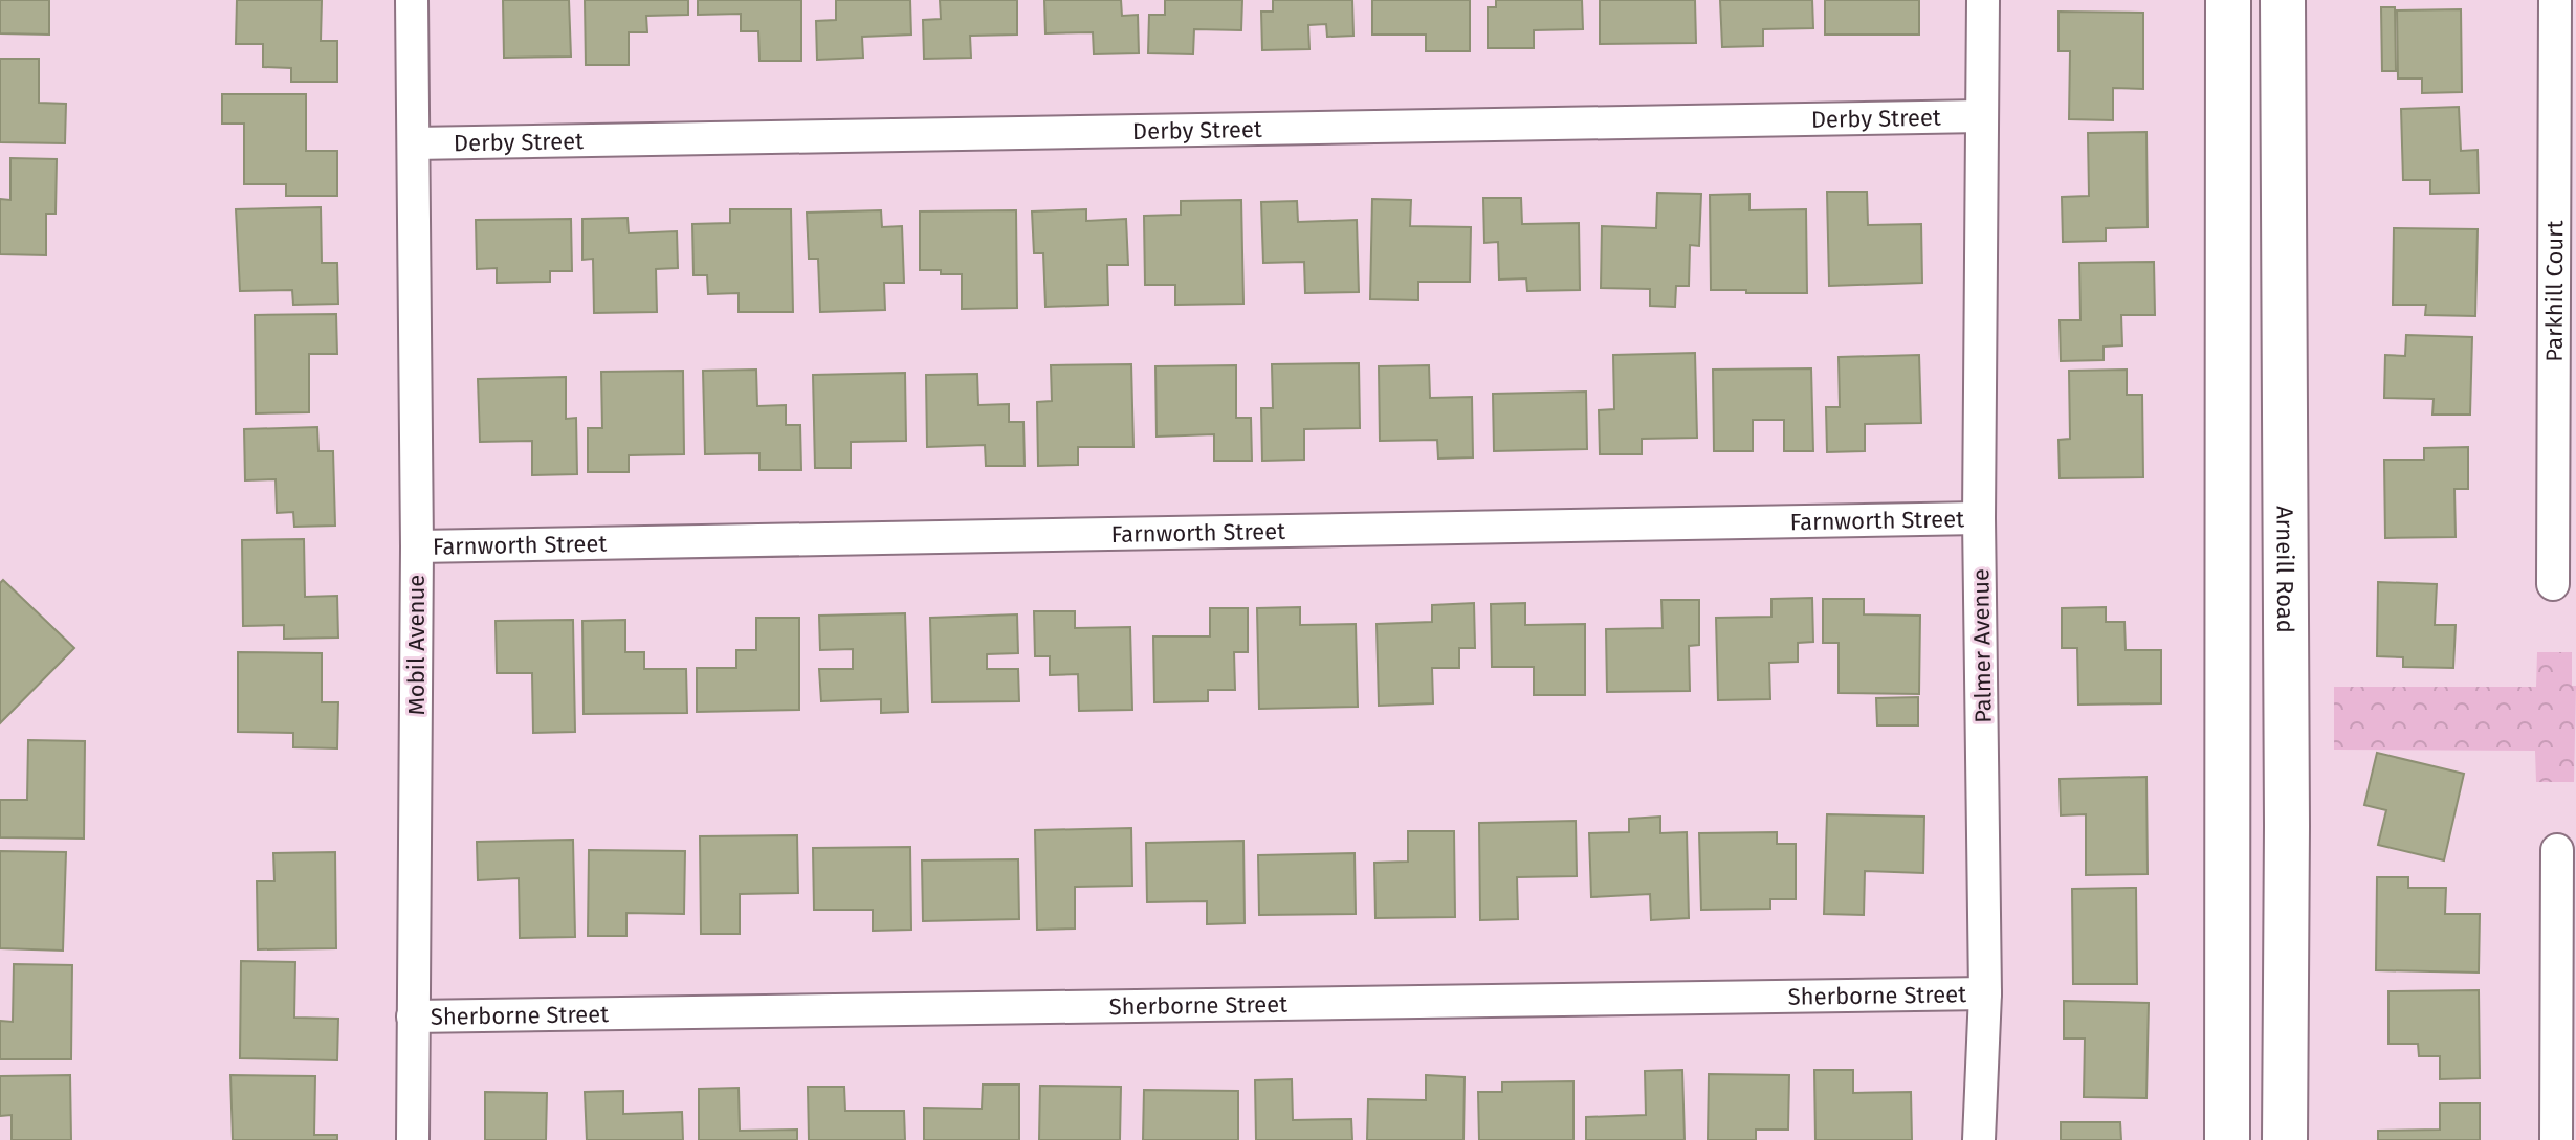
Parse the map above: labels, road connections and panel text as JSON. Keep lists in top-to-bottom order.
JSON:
{
  "streets": {
    "main road": ["Arneill Road"],
    "street": [
      "Derby Street",
      "Parkhill Court",
      "Farnworth Street",
      "Mobil Avenue",
      "Palmer Avenue",
      "Sherborne Street"
    ]
  },
  "crossings": [
    ["Derby Street", "Mobil Avenue"],
    ["Derby Street", "Palmer Avenue"],
    ["Farnworth Street", "Mobil Avenue"],
    ["Farnworth Street", "Palmer Avenue"],
    ["Mobil Avenue", "Sherborne Street"],
    ["Palmer Avenue", "Sherborne Street"]
  ]
}
